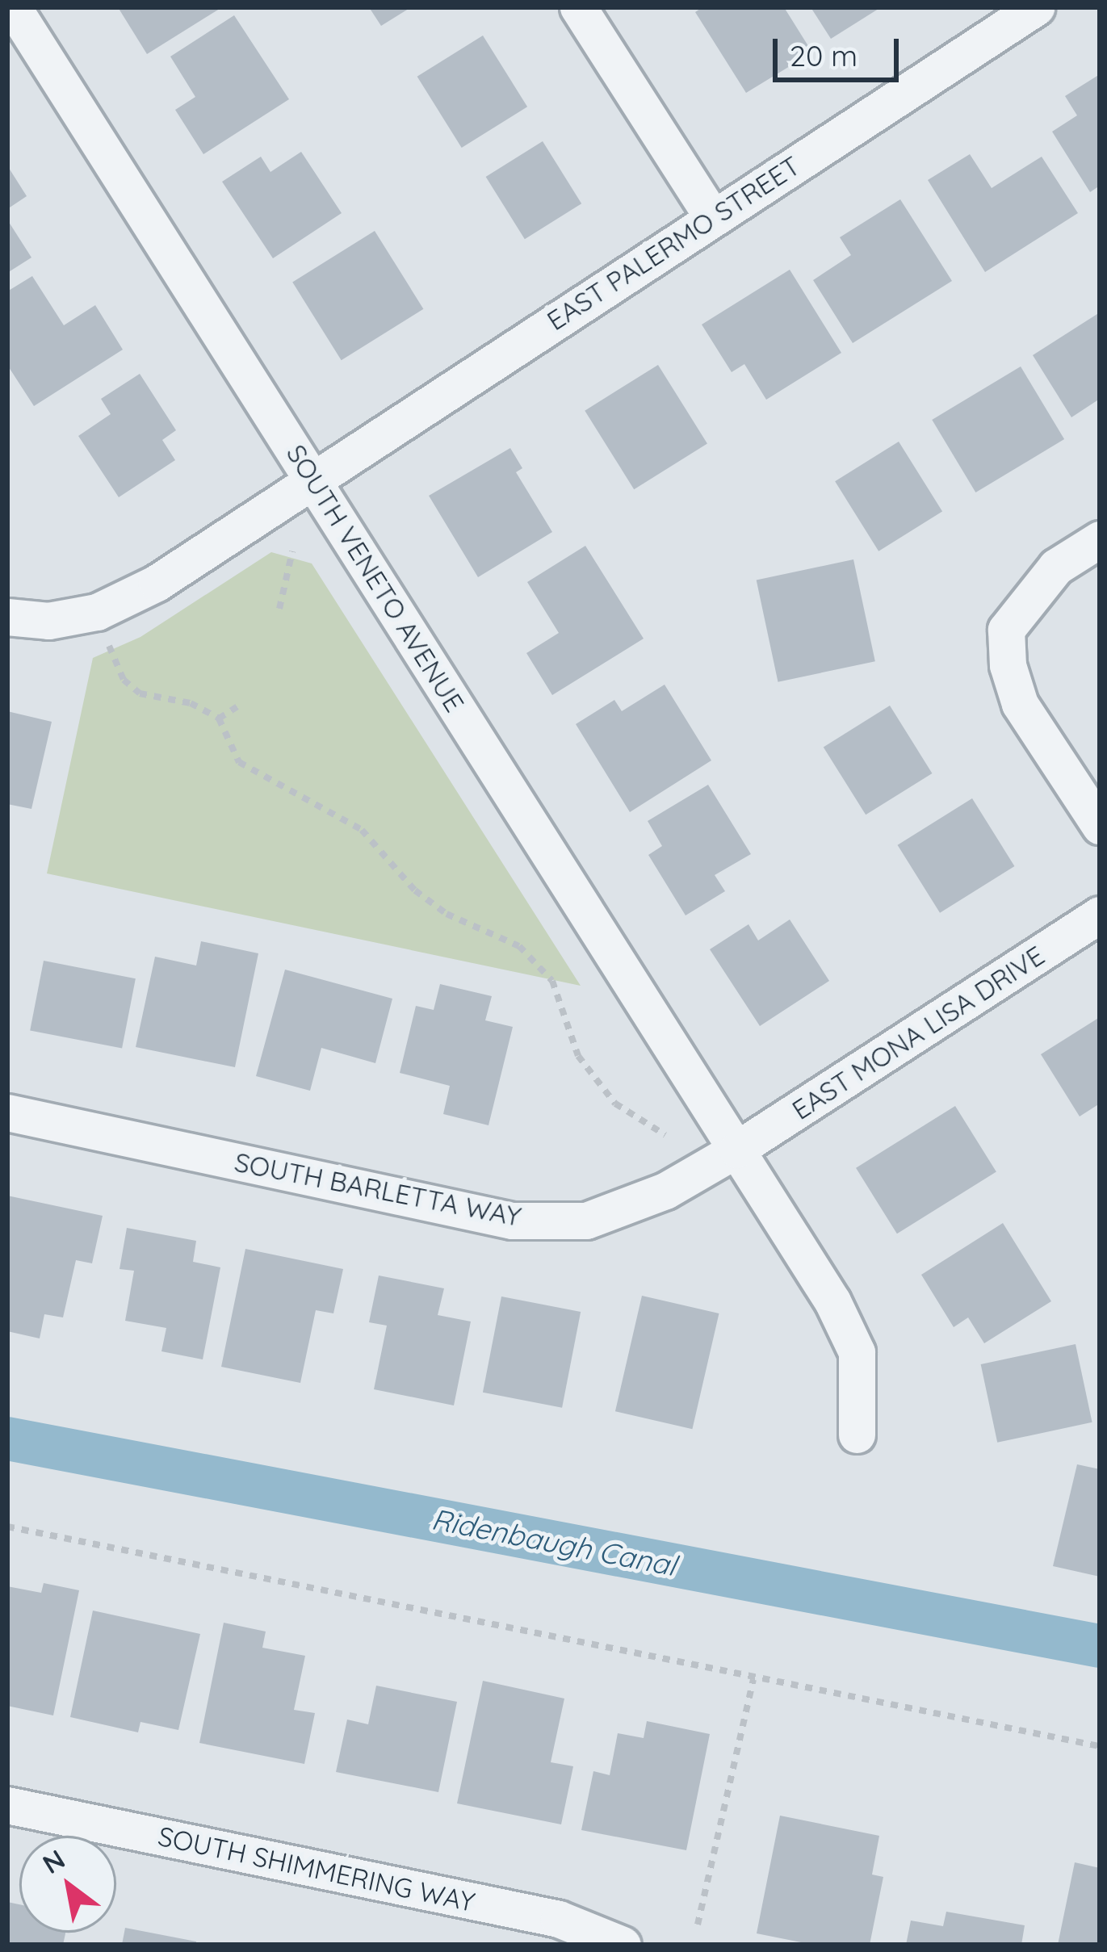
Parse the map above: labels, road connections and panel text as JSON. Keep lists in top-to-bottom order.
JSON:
{
  "streets": {
    "street": [
      "EAST PALERMO STREET",
      "SOUTH VENETO AVENUE",
      "EAST MONA LISA DRIVE",
      "SOUTH BARLETTA WAY",
      "SOUTH SHIMMERING WAY"
    ]
  },
  "crossings": [
    ["EAST PALERMO STREET", "SOUTH VENETO AVENUE"],
    ["SOUTH VENETO AVENUE", "EAST MONA LISA DRIVE"],
    ["SOUTH VENETO AVENUE", "SOUTH BARLETTA WAY"],
    ["EAST MONA LISA DRIVE", "SOUTH BARLETTA WAY"]
  ],
  "water": ["Ridenbaugh Canal"],
  "scale_bar": "20 m",
  "north": "top left"
}
